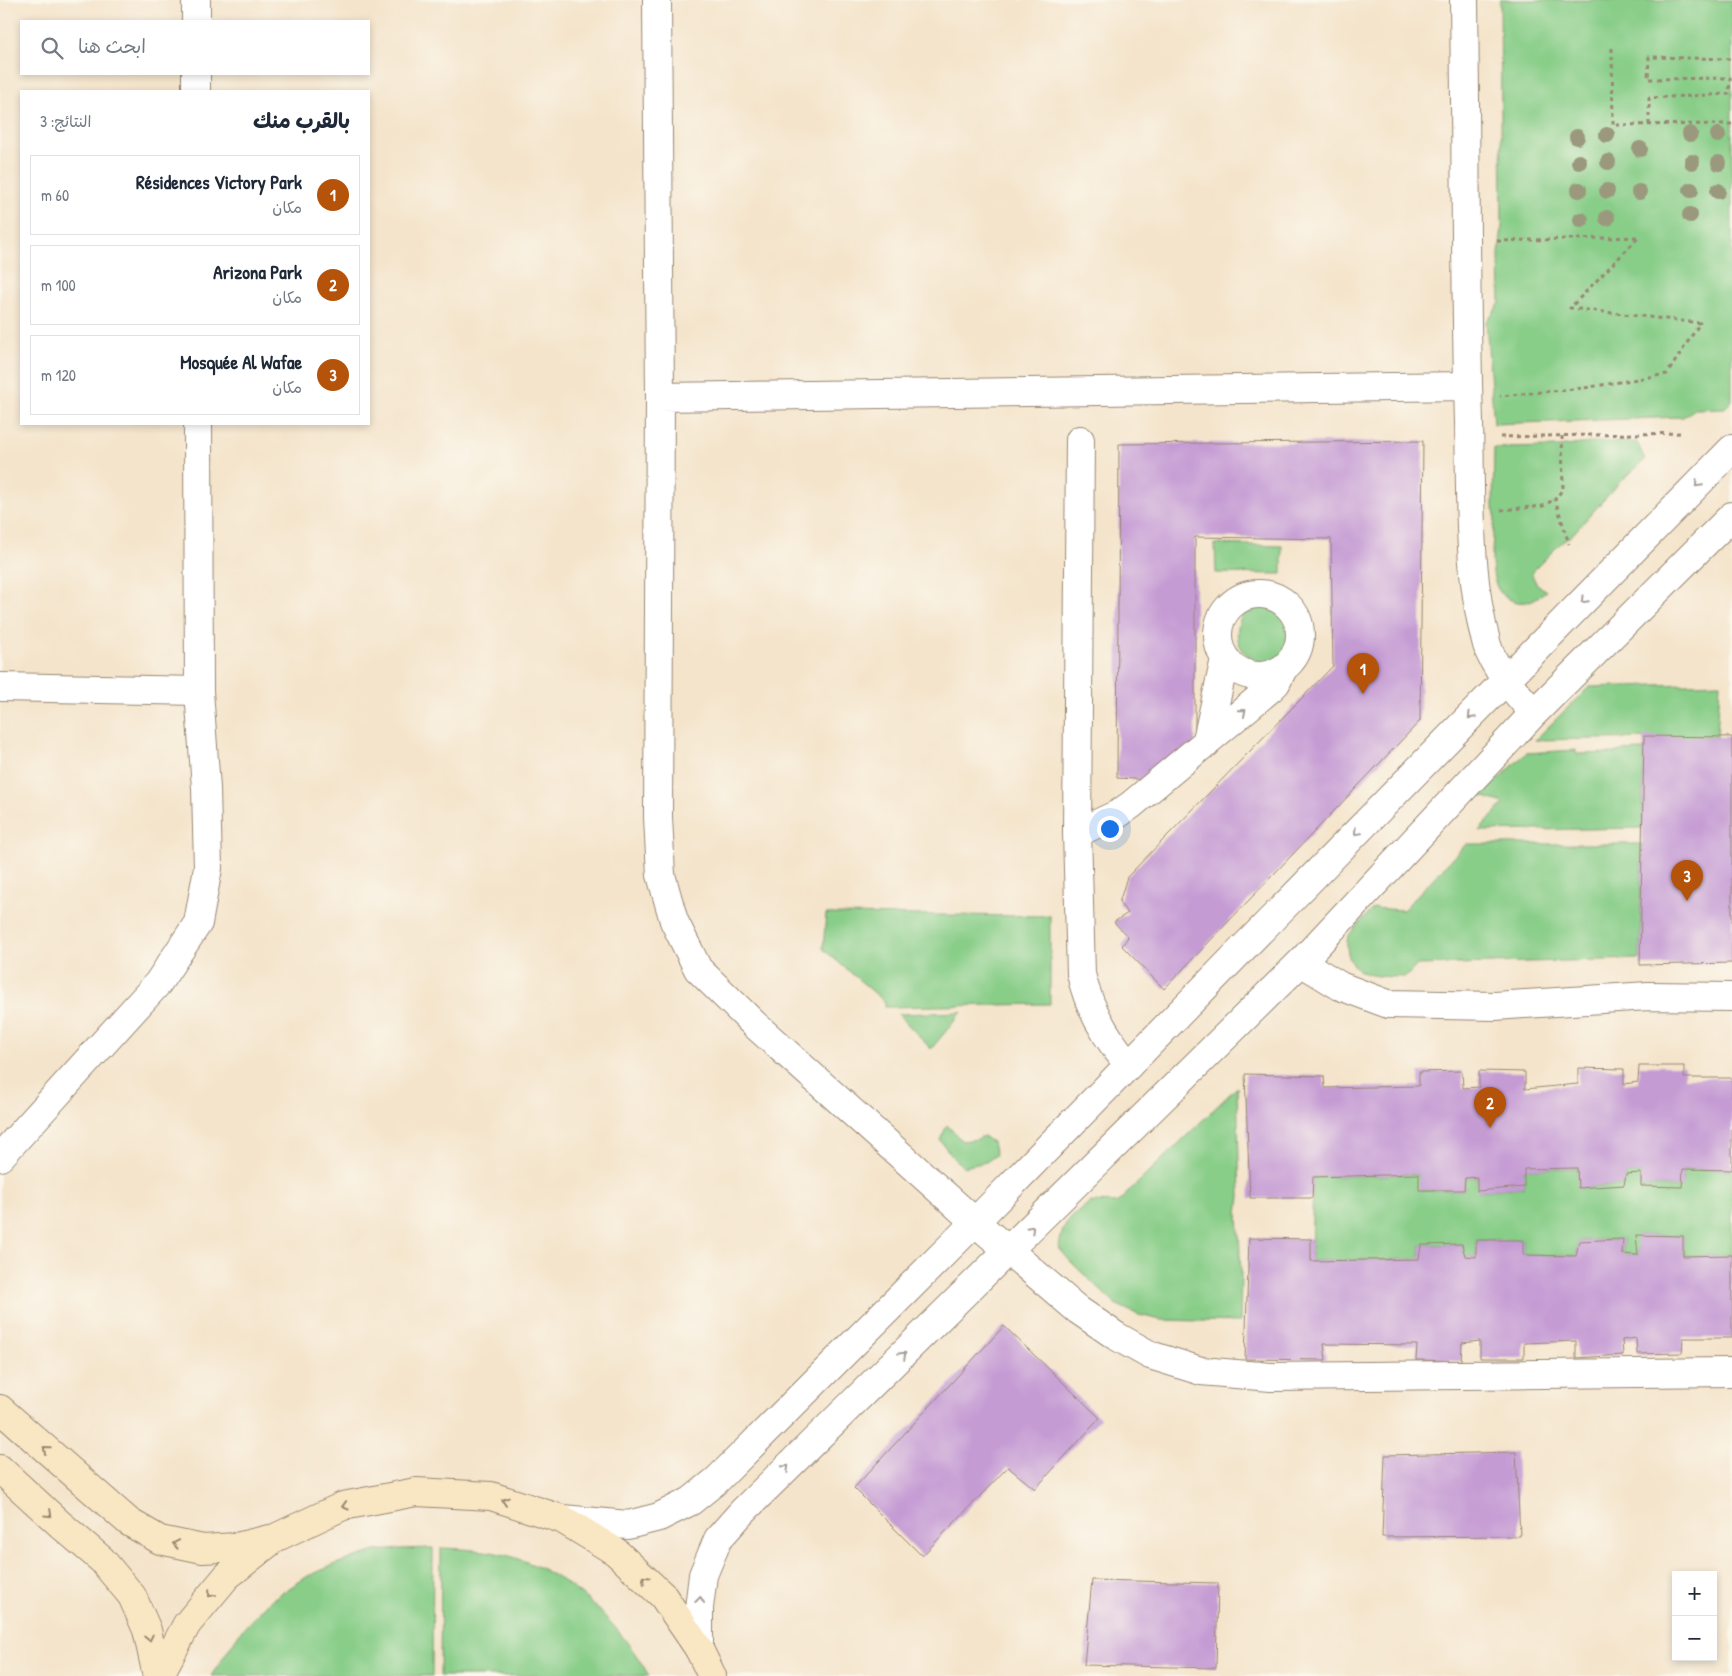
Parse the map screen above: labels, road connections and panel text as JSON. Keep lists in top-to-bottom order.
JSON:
{
  "page": {
    "search": "ابحث هنا",
    "heading": ["بالقرب منك", "النتائج: 3"],
    "list": [
      {
        "mark": "1",
        "name": "Résidences Victory Park",
        "note": "مكان",
        "value": "60 m"
      },
      {
        "mark": "2",
        "name": "Arizona Park",
        "note": "مكان",
        "value": "100 m"
      },
      {
        "mark": "3",
        "name": "Mosquée Al Wafae",
        "note": "مكان",
        "value": "120 m"
      }
    ],
    "pins": ["1", "3", "2"],
    "map_buttons": ["+", "−"]
  }
}
